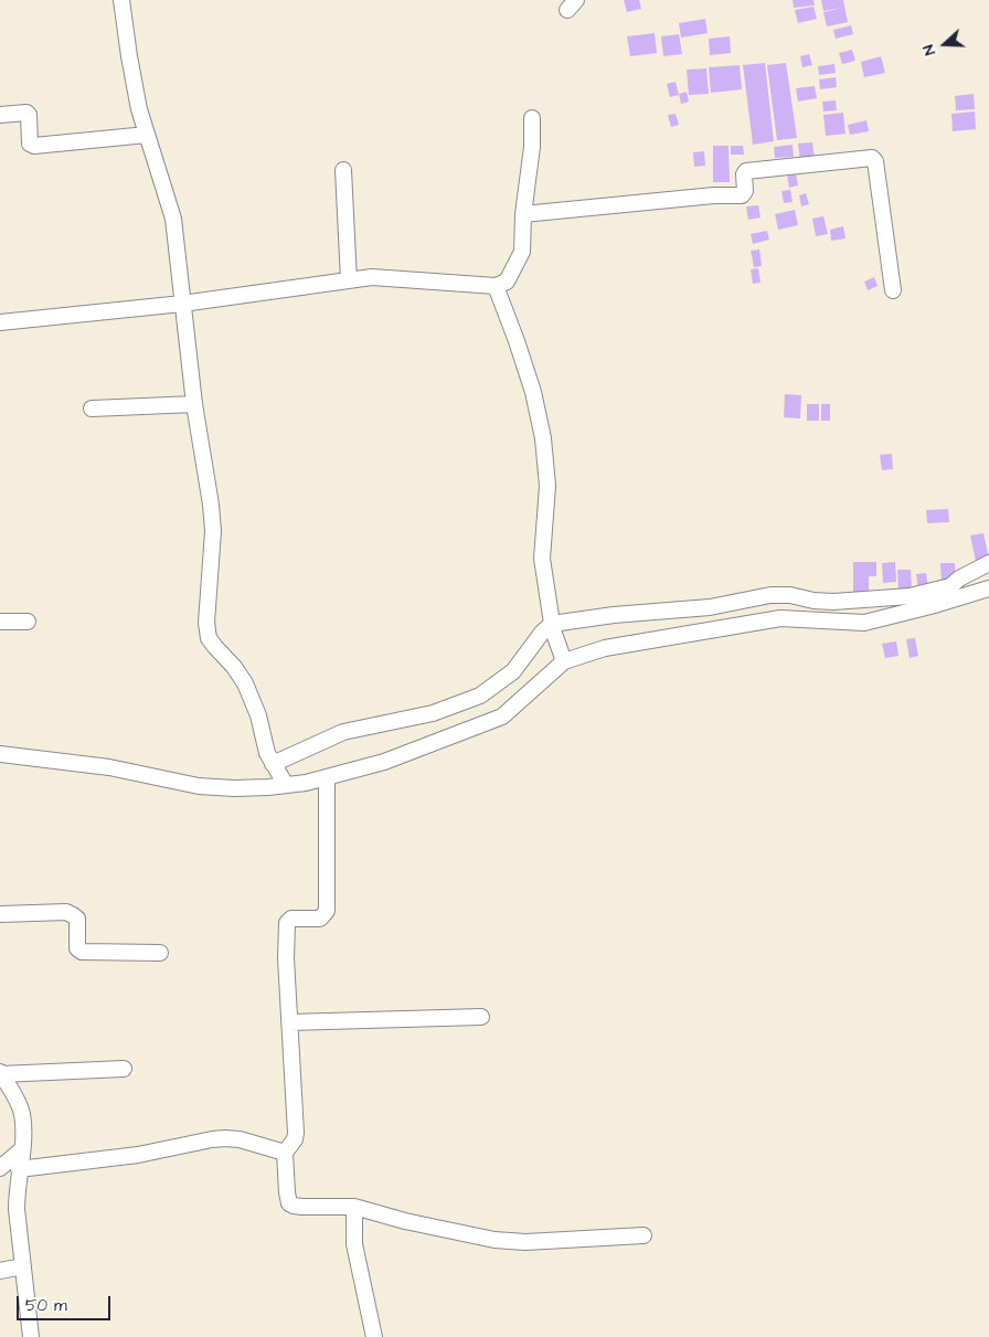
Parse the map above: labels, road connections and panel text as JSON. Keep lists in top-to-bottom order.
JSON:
{
  "scale_bar": "50 m",
  "north": "left"
}
